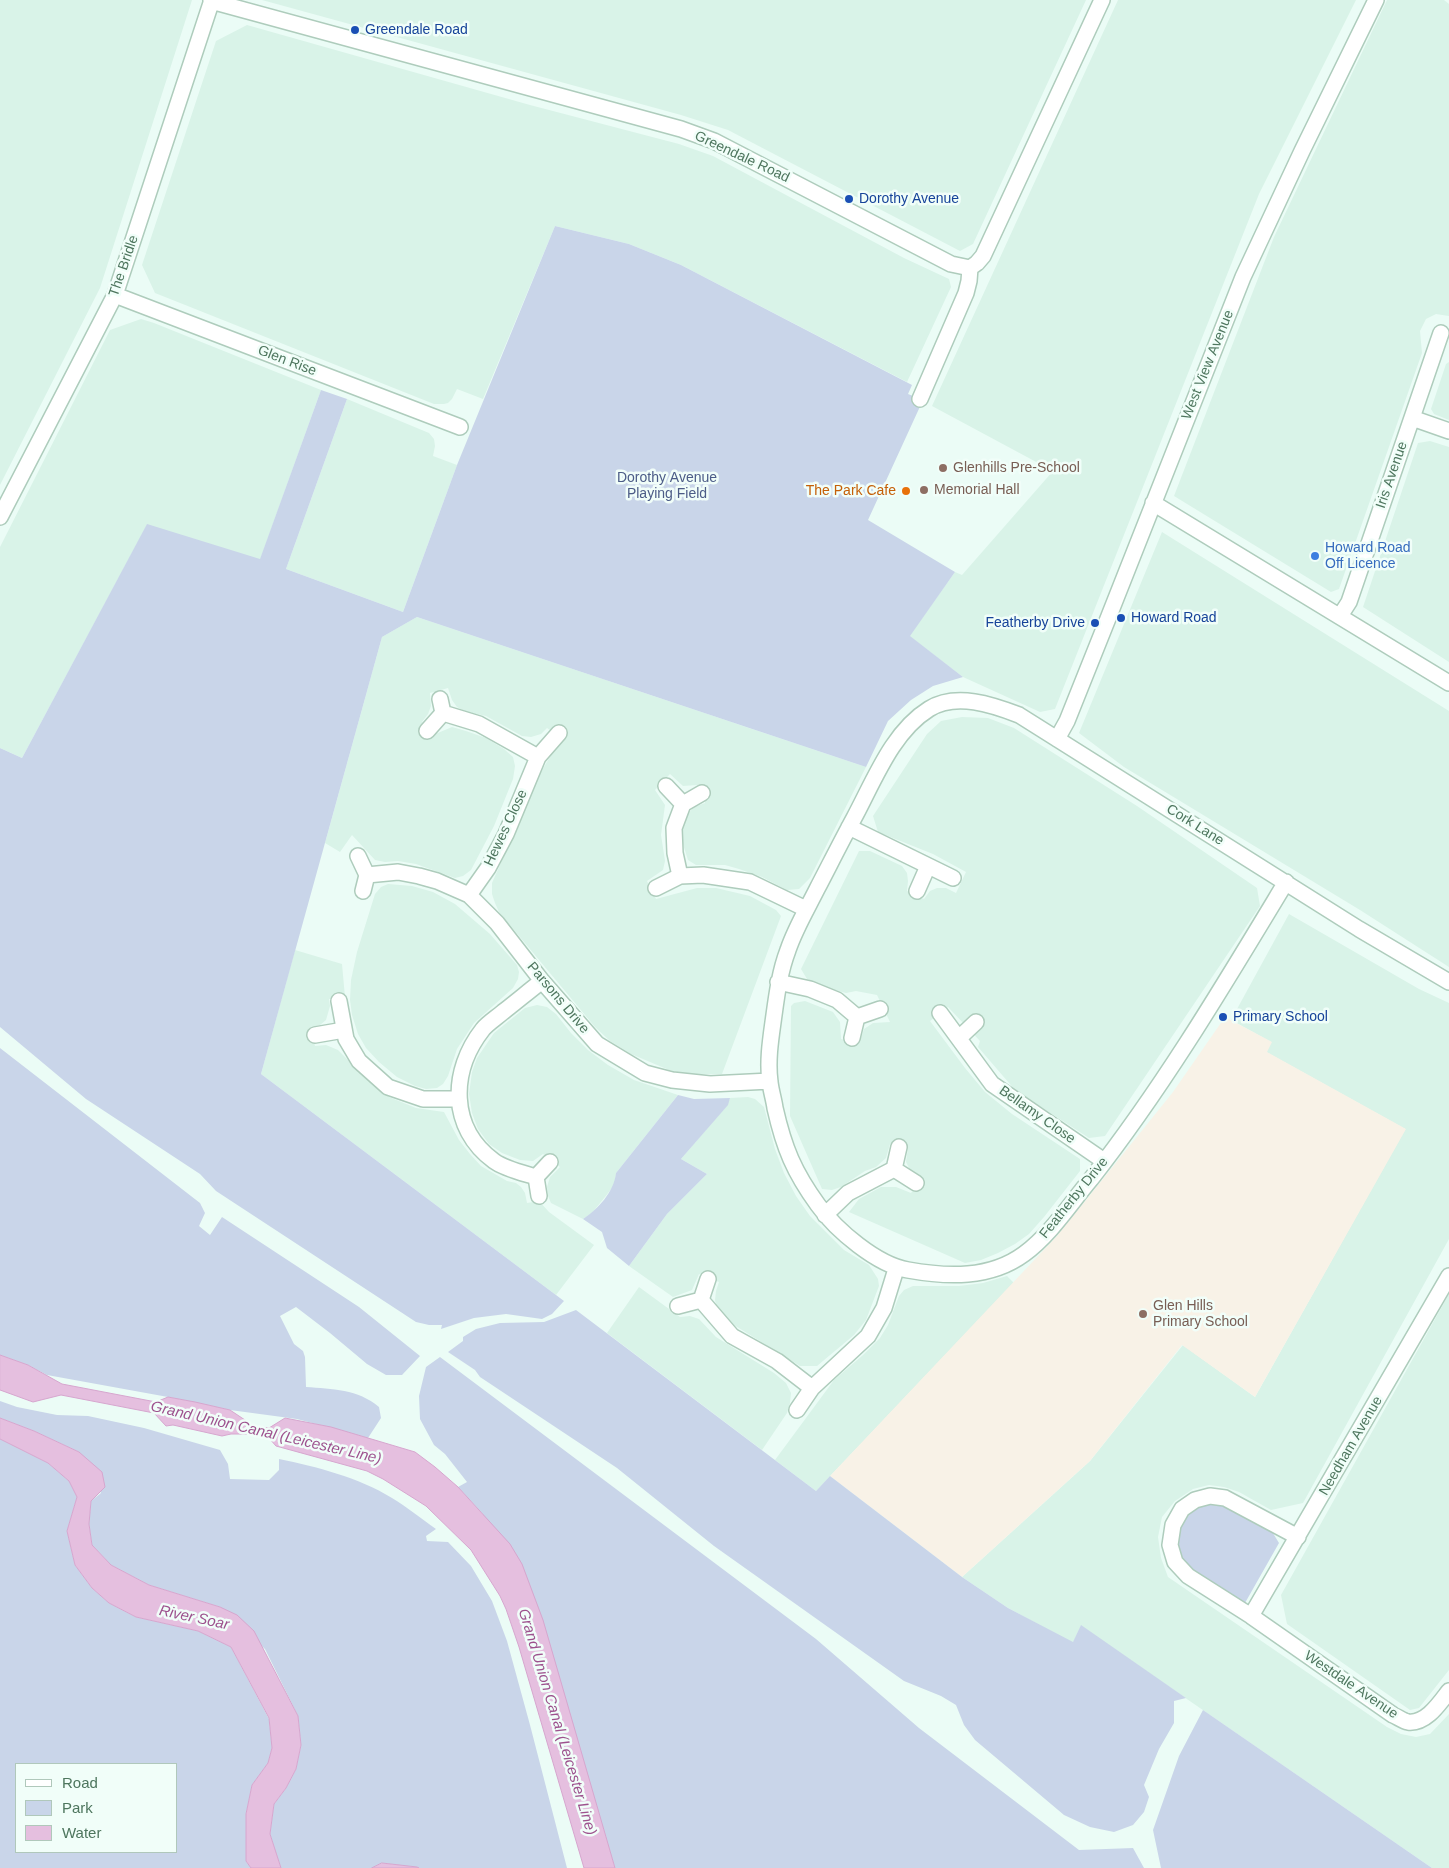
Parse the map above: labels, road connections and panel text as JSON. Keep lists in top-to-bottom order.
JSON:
{
  "streets": {
    "street": [
      "Greendale Road",
      "The Bridle",
      "Glen Rise",
      "West View Avenue",
      "Iris Avenue",
      "Cork Lane",
      "Hewes Close",
      "Parsons Drive",
      "Bellamy Close",
      "Featherby Drive",
      "Needham Avenue",
      "Westdale Avenue"
    ]
  },
  "crossings": [
    ["Greendale Road", "The Bridle"],
    ["The Bridle", "Glen Rise"],
    ["West View Avenue", "Cork Lane"],
    ["Cork Lane", "Featherby Drive"],
    ["Hewes Close", "Parsons Drive"],
    ["Parsons Drive", "Featherby Drive"],
    ["Bellamy Close", "Featherby Drive"],
    ["Needham Avenue", "Westdale Avenue"]
  ],
  "water": ["Grand Union Canal (Leicester Line)", "River Soar"],
  "parks": ["Dorothy Avenue Playing Field"],
  "places": [
    "Greendale Road",
    "Dorothy Avenue",
    "Glenhills Pre-School",
    "Memorial Hall",
    "The Park Cafe",
    "Howard Road Off Licence",
    "Howard Road",
    "Featherby Drive",
    "Primary School",
    "Glen Hills Primary School"
  ],
  "legend": ["Road", "Park", "Water"]
}
